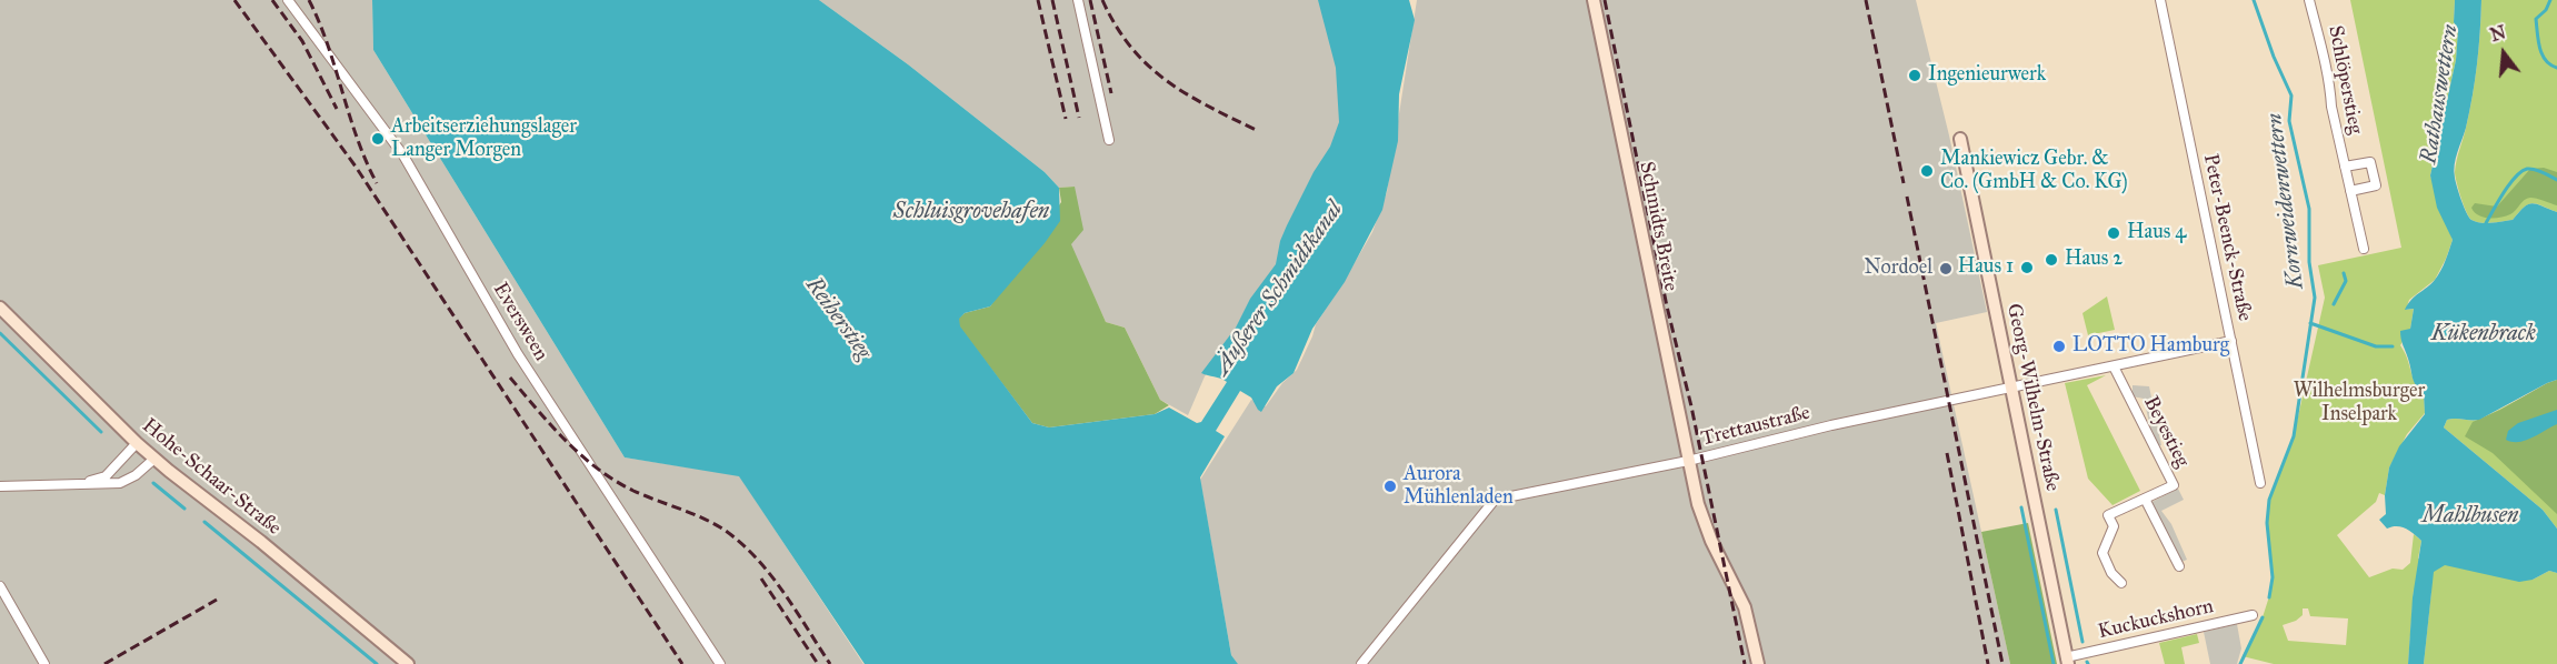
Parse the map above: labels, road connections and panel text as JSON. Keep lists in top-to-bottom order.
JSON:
{
  "streets": {
    "main road": ["Schmidts Breite", "Georg-Wilhelm-Straße", "Hohe-Schaar-Straße"],
    "street": [
      "Schlöperstieg",
      "Peter-Beenck-Straße",
      "Eversween",
      "Trettaustraße",
      "Beyestieg",
      "Kuckuckshorn"
    ]
  },
  "crossings": [
    ["Schmidts Breite", "Trettaustraße"],
    ["Peter-Beenck-Straße", "Trettaustraße"],
    ["Georg-Wilhelm-Straße", "Trettaustraße"],
    ["Georg-Wilhelm-Straße", "Kuckuckshorn"],
    ["Trettaustraße", "Beyestieg"]
  ],
  "water": [
    "Rathauswettern",
    "Kornweidenwettern",
    "Schluisgrovehafen",
    "Äußerer Schmidtkanal",
    "Reiherstieg",
    "Kükenbrack",
    "Mahlbusen"
  ],
  "parks": ["Wilhelmsburger Inselpark"],
  "places": [
    "Ingenieurwerk",
    "Arbeitserziehungslager Langer Morgen",
    "Mankiewicz Gebr. & Co. (GmbH & Co. KG)",
    "Haus 4",
    "Haus 2",
    "Haus 1",
    "Nordoel",
    "LOTTO Hamburg",
    "Aurora Mühlenladen"
  ],
  "north": "top"
}
